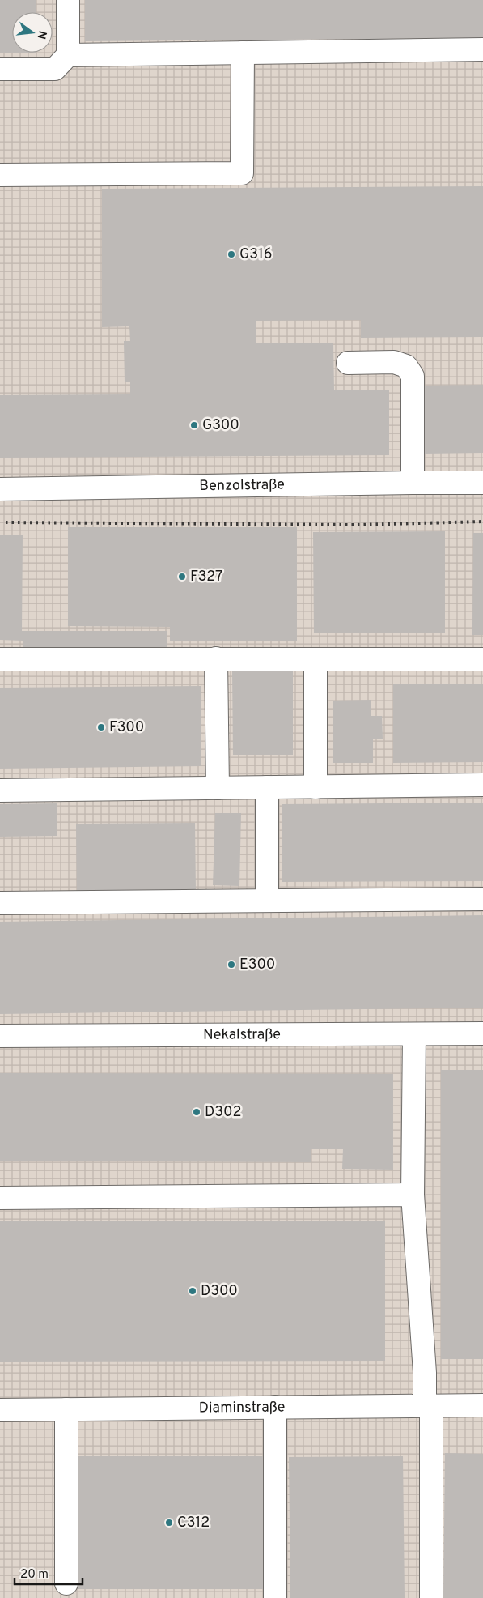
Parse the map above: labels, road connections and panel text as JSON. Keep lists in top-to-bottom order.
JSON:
{
  "streets": {
    "street": ["Benzolstraße", "Nekalstraße", "Diaminstraße"]
  },
  "places": [
    "G316",
    "G300",
    "F327",
    "F300",
    "E300",
    "D302",
    "D300",
    "C312"
  ],
  "scale_bar": "20 m",
  "north": "right"
}
